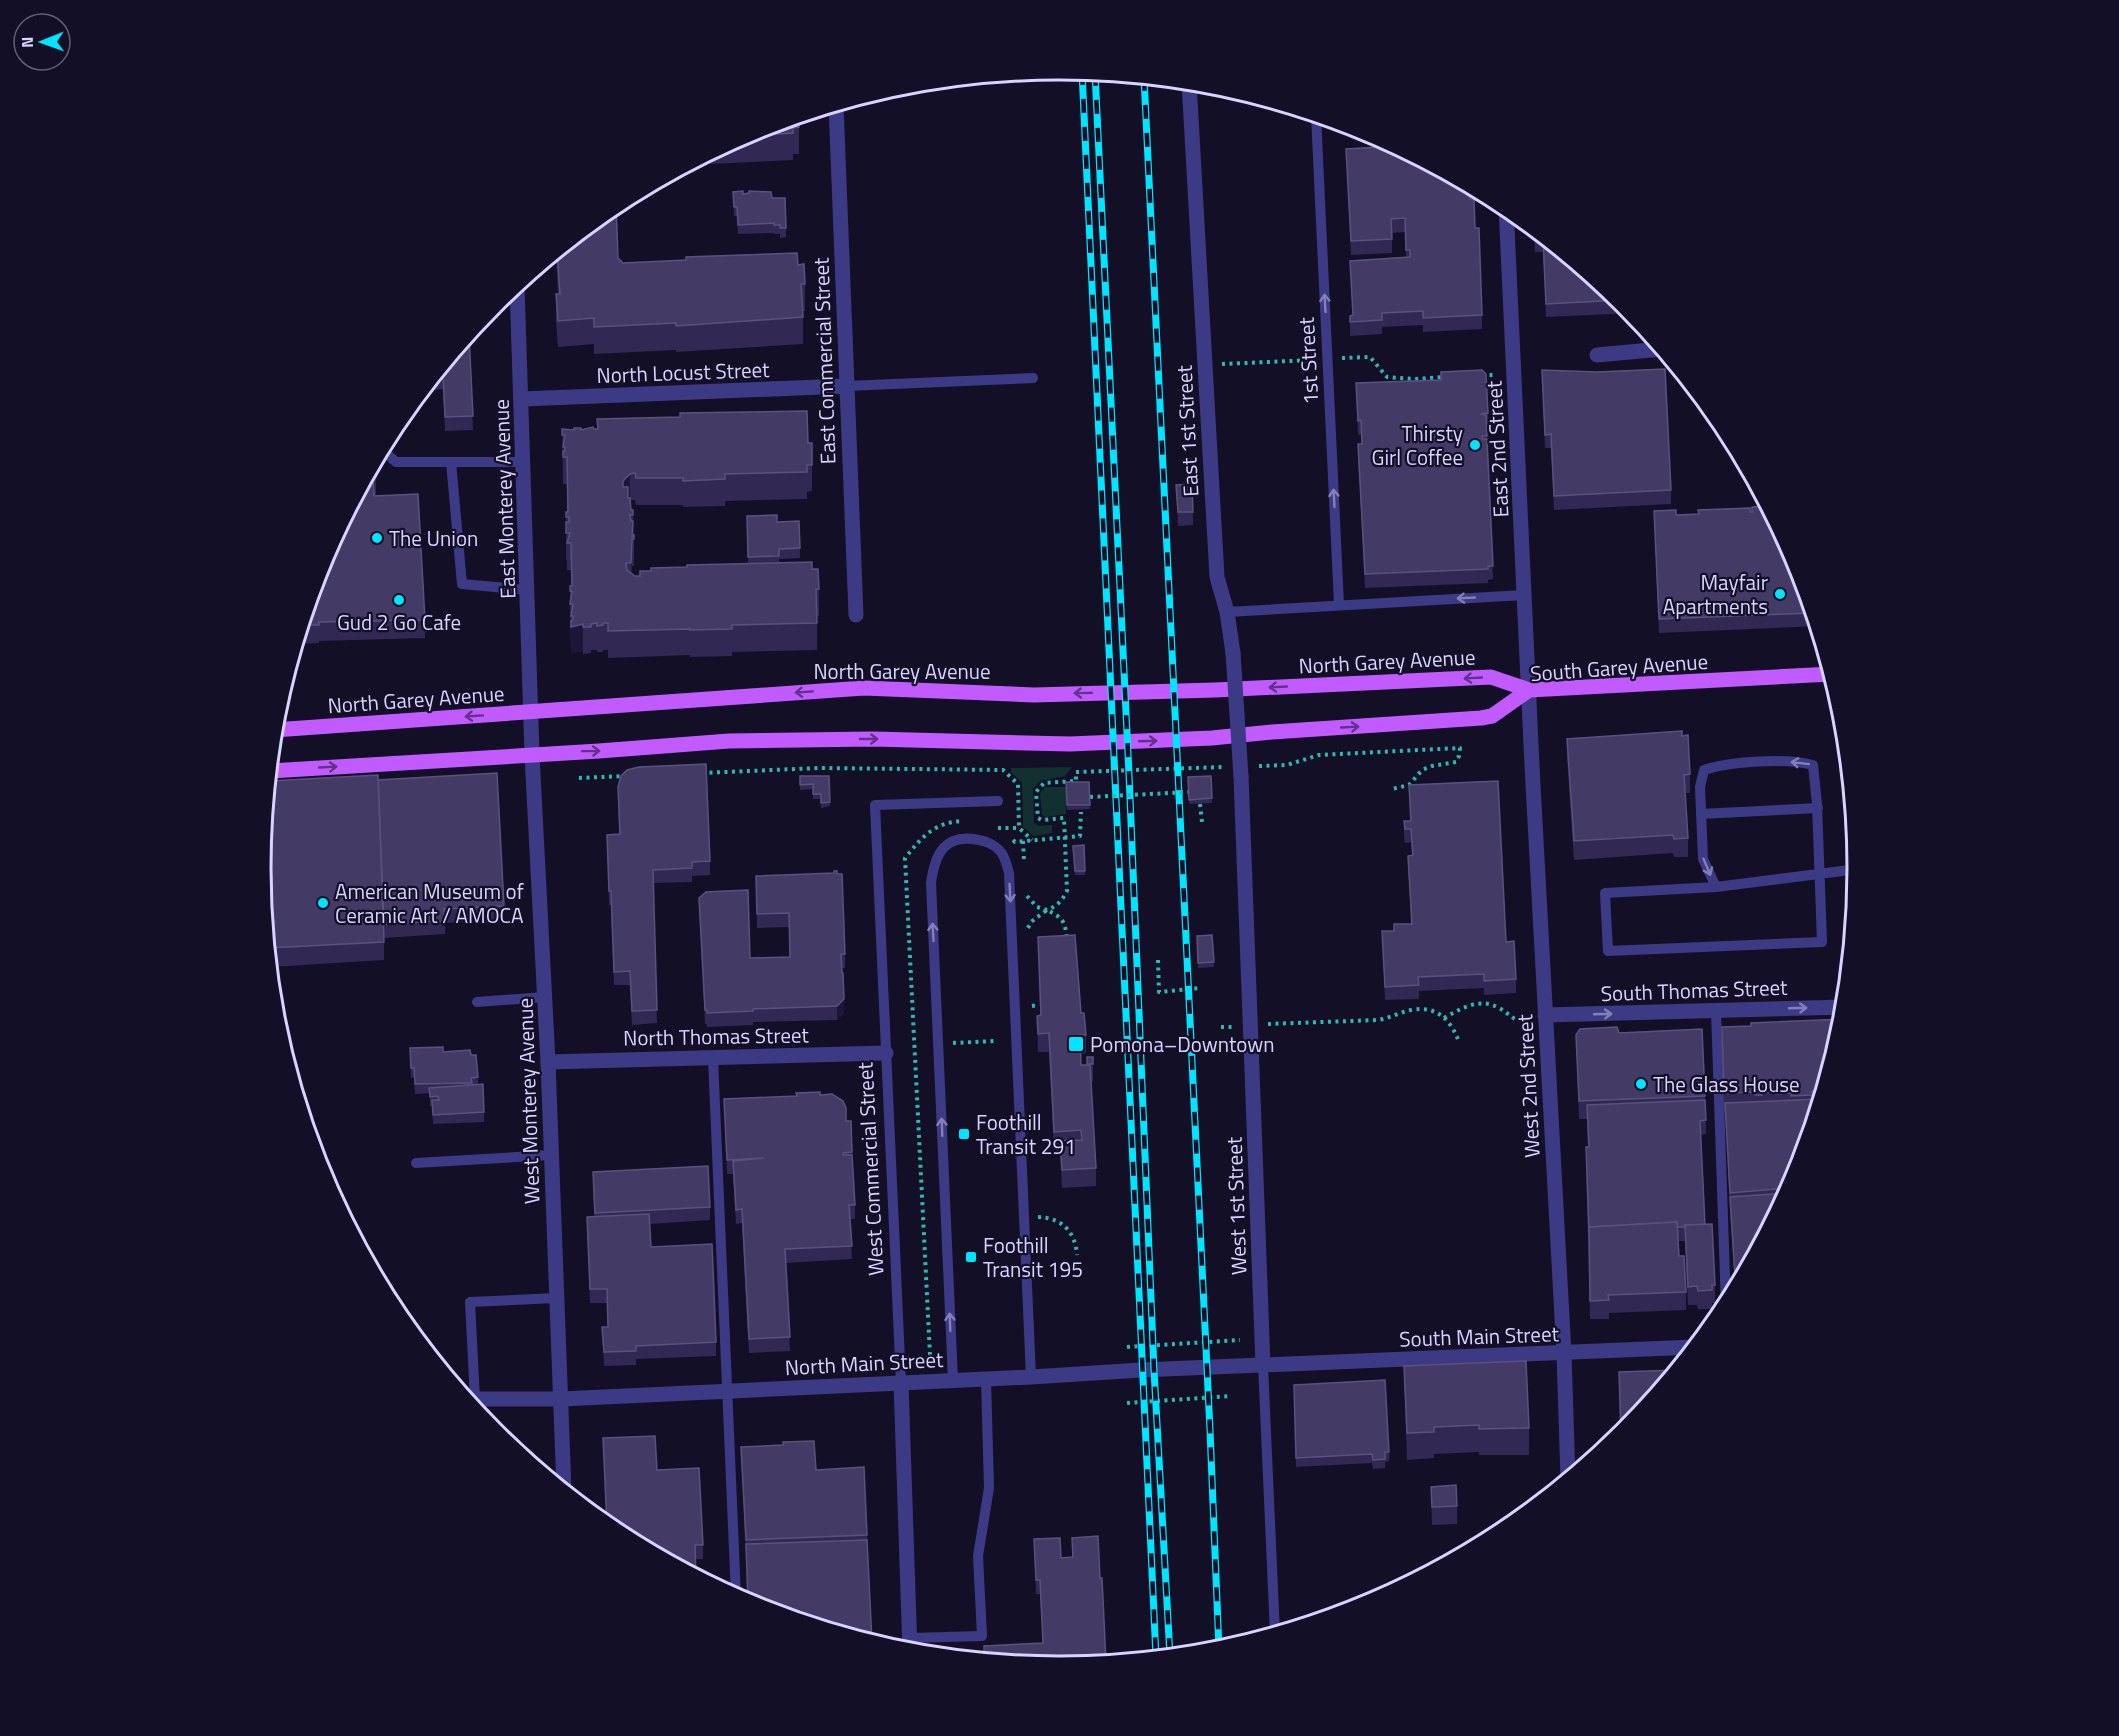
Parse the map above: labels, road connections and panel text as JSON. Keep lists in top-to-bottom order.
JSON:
{
  "streets": {
    "main road": ["North Garey Avenue", "South Garey Avenue"],
    "street": [
      "East Commercial Street",
      "North Locust Street",
      "East 1st Street",
      "East 2nd Street",
      "East Monterey Avenue",
      "South Thomas Street",
      "North Thomas Street",
      "West 2nd Street",
      "West Monterey Avenue",
      "West Commercial Street",
      "West 1st Street",
      "South Main Street",
      "North Main Street"
    ],
    "lane": ["1st Street"]
  },
  "crossings": [
    ["East Commercial Street", "North Locust Street"],
    ["North Locust Street", "East Monterey Avenue"],
    ["East 1st Street", "West 1st Street"],
    ["East 2nd Street", "North Garey Avenue"],
    ["East 2nd Street", "South Garey Avenue"],
    ["East 2nd Street", "West 2nd Street"],
    ["East Monterey Avenue", "North Garey Avenue"],
    ["East Monterey Avenue", "West Monterey Avenue"],
    ["North Garey Avenue", "South Garey Avenue"],
    ["North Garey Avenue", "West 2nd Street"],
    ["North Garey Avenue", "West Monterey Avenue"],
    ["South Garey Avenue", "West 2nd Street"],
    ["South Garey Avenue", "West Monterey Avenue"],
    ["South Thomas Street", "West 2nd Street"],
    ["North Thomas Street", "West Monterey Avenue"],
    ["North Thomas Street", "West Commercial Street"],
    ["West 2nd Street", "South Main Street"],
    ["West Monterey Avenue", "North Main Street"],
    ["West Commercial Street", "North Main Street"],
    ["West 1st Street", "South Main Street"],
    ["West 1st Street", "North Main Street"],
    ["South Main Street", "North Main Street"]
  ],
  "one_way": [
    "1st Street",
    "North Garey Avenue",
    "South Garey Avenue",
    "South Thomas Street"
  ],
  "places": {
    "other": [
      "Thirsty Girl Coffee",
      "The Union",
      "Mayfair Apartments",
      "Gud 2 Go Cafe",
      "American Museum of Ceramic Art / AMOCA",
      "The Glass House"
    ],
    "transit": ["Pomona–Downtown", "Foothill Transit 291", "Foothill Transit 195"]
  },
  "north": "left"
}
